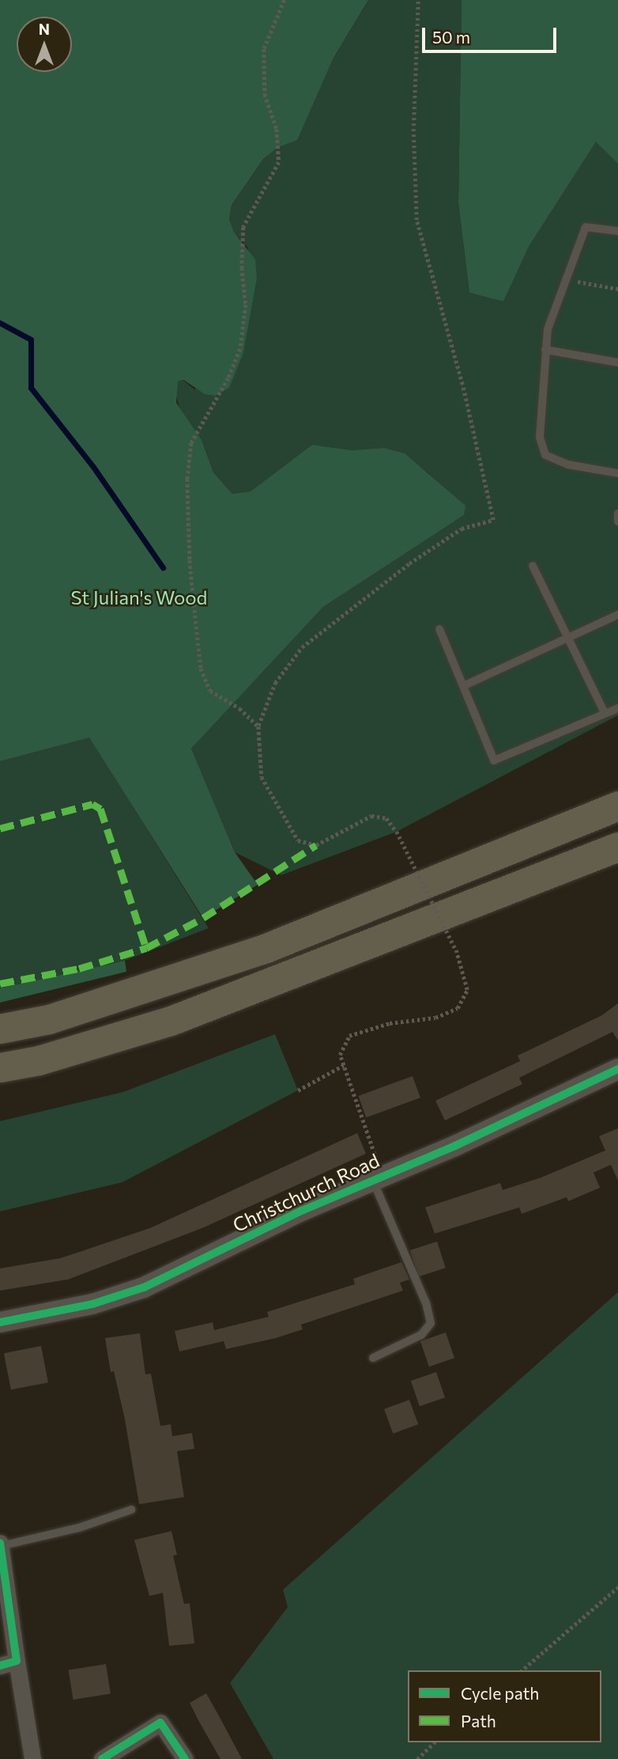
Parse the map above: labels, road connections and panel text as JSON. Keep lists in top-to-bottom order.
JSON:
{
  "streets": {
    "street": ["Christchurch Road"]
  },
  "parks": ["St Julian's Wood"],
  "legend": ["Cycle path", "Path"],
  "scale_bar": "50 m",
  "north": "top"
}
